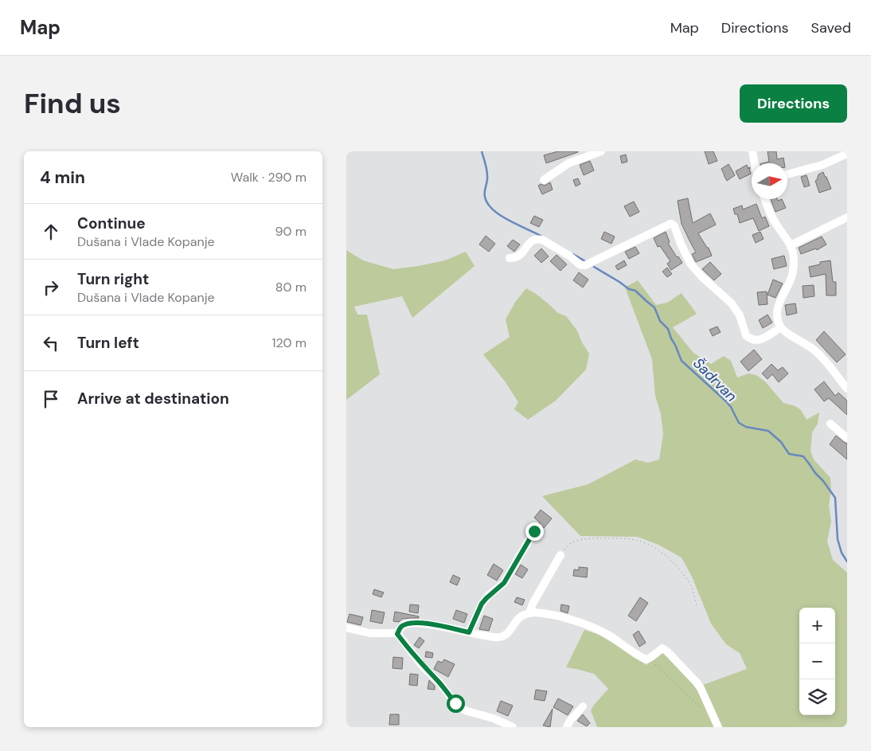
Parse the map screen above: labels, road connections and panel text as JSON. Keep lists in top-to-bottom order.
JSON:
{
  "water": ["Šadrvan"],
  "north": "right",
  "page": {
    "header": "Map",
    "nav": ["Map", "Directions", "Saved"],
    "buttons": "Directions",
    "title": "Find us",
    "heading": ["4 min", "Walk · 290 m"],
    "list": [
      ["Continue", "Dušana i Vlade Kopanje", "90 m"],
      ["Turn right", "Dušana i Vlade Kopanje", "80 m"],
      ["Turn left", "120 m"],
      "Arrive at destination"
    ],
    "map_buttons": ["+", "−"]
  }
}
